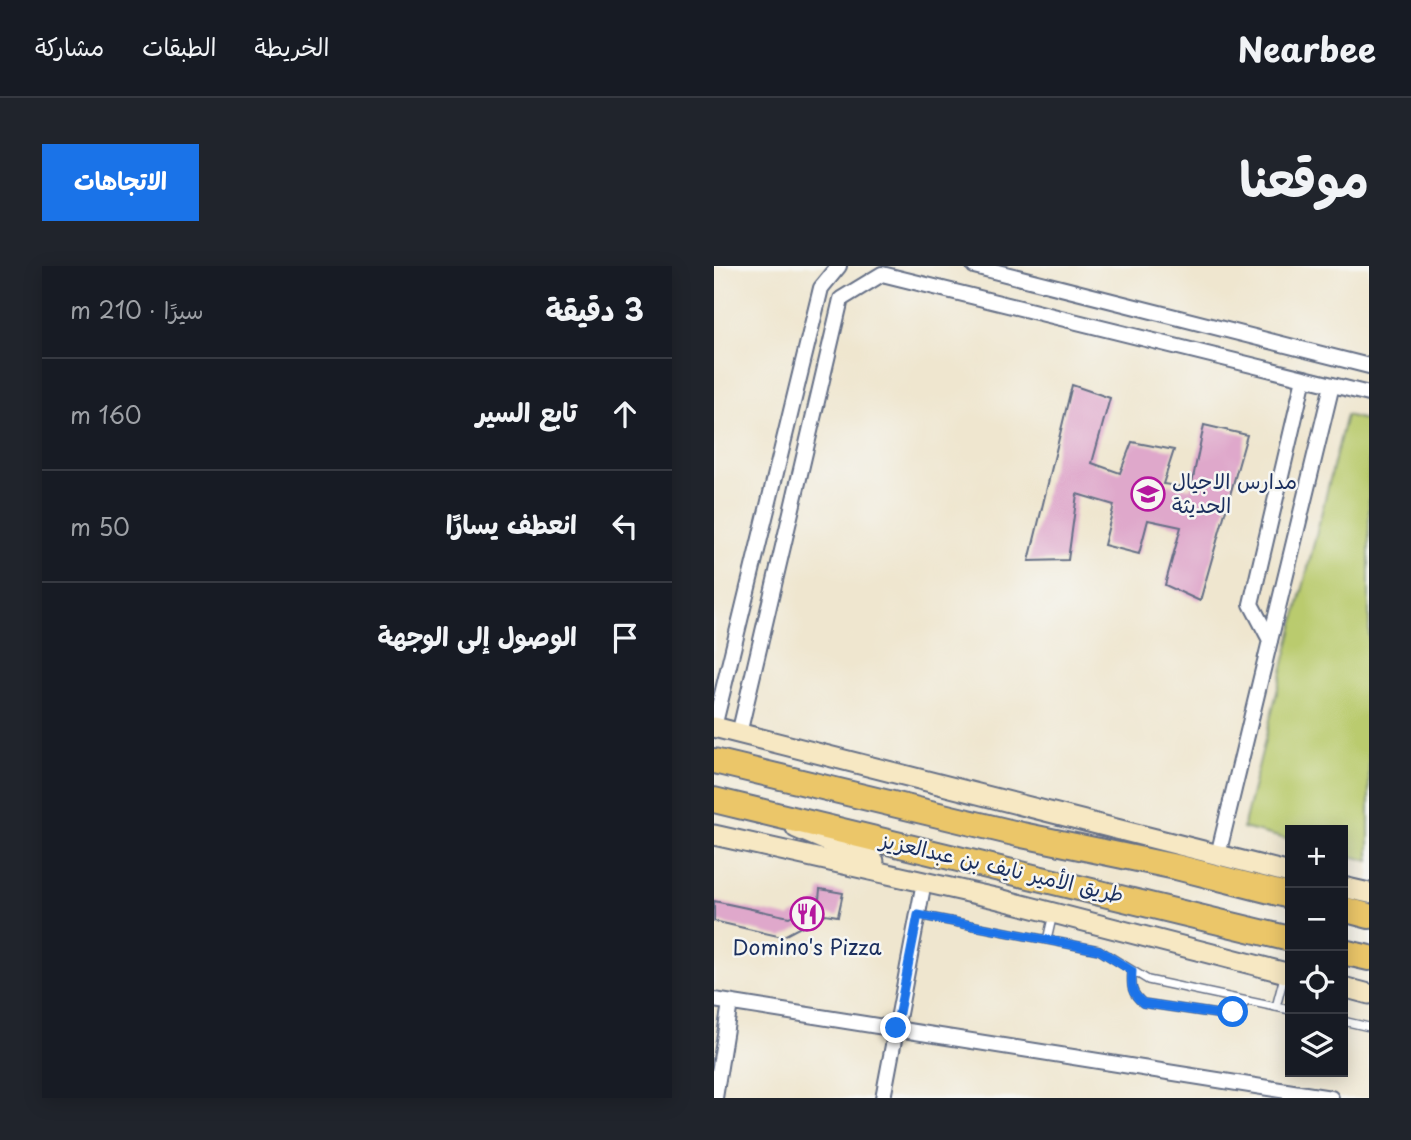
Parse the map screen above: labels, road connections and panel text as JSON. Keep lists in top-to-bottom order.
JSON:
{
  "streets": {
    "highway": ["طريق الأمير نايف بن عبدالعزيز"]
  },
  "places": {
    "school or university": ["مدارس الاجيال الحديثة"],
    "restaurant": ["Domino's Pizza"]
  },
  "page": {
    "header": "Nearbee",
    "nav": ["الخريطة", "الطبقات", "مشاركة"],
    "title": "موقعنا",
    "buttons": "الاتجاهات",
    "heading": ["3 دقيقة", "سيرًا · 210 m"],
    "list": [
      ["تابع السير", "160 m"],
      ["انعطف يسارًا", "50 m"],
      "الوصول إلى الوجهة"
    ],
    "map_buttons": ["+", "−"]
  }
}
